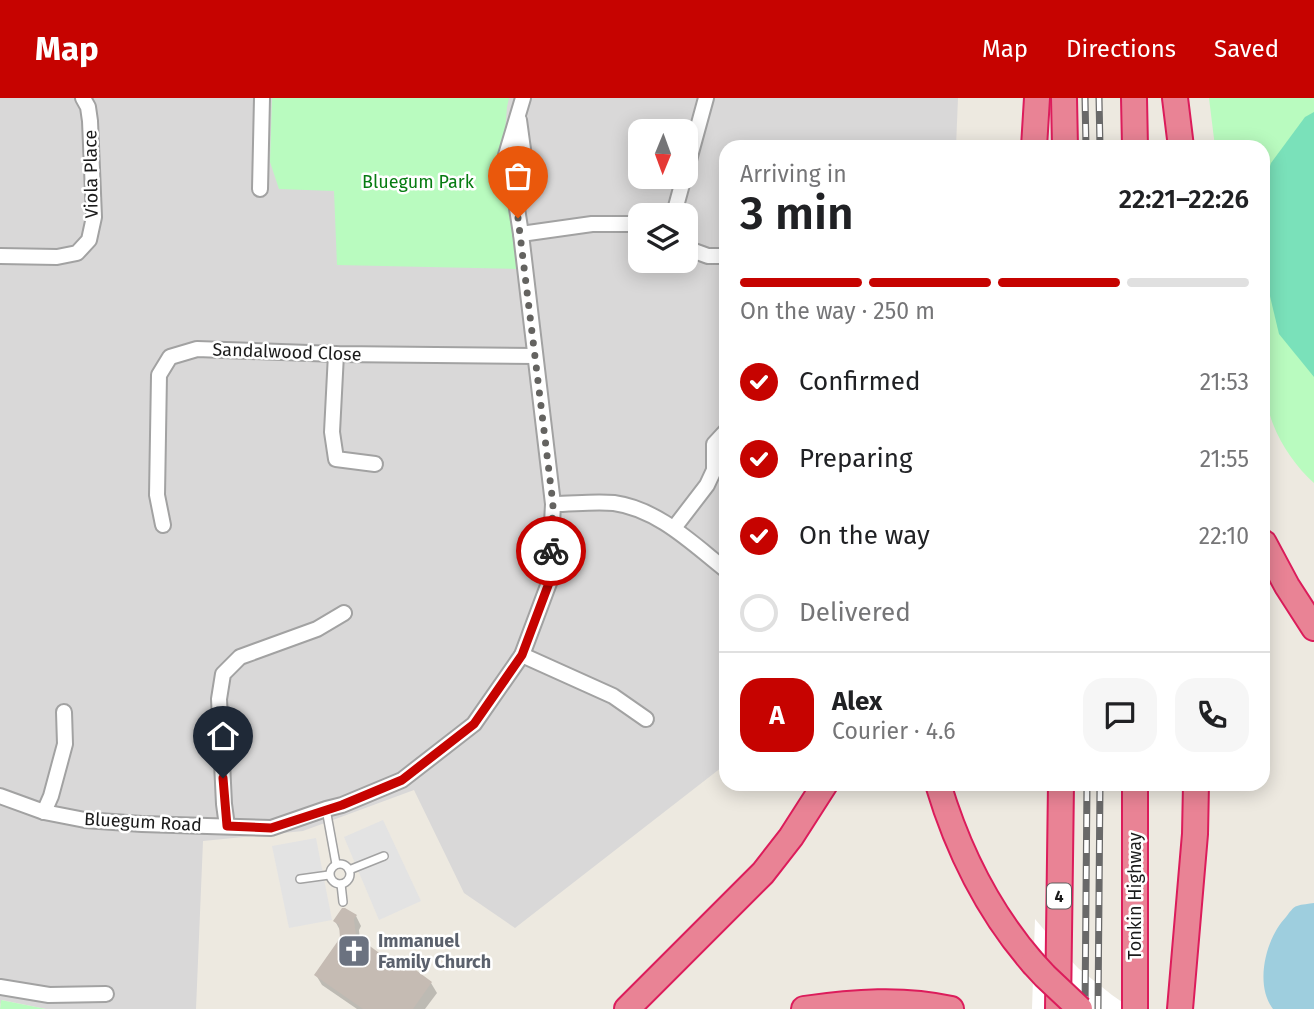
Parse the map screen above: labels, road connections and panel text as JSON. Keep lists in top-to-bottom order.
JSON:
{
  "streets": {
    "highway": ["4", "Tonkin Highway"],
    "street": ["Viola Place", "Sandalwood Close", "Bluegum Road"]
  },
  "crossings": [
    ["Sandalwood Close", "Bluegum Road"]
  ],
  "parks": ["Bluegum Park"],
  "places": {
    "church": ["Immanuel Family Church"]
  },
  "north": "bottom",
  "page": {
    "header": "Map",
    "nav": ["Map", "Directions", "Saved"],
    "heading": ["3 min", "Arriving in", "22:21–22:26"],
    "panel": ["Alex", "Courier · 4.6"],
    "bar": "On the way · 250 m",
    "list": [
      ["Confirmed", "21:53"],
      ["Preparing", "21:55"],
      ["On the way", "22:10"],
      "Delivered"
    ],
    "round": "A"
  }
}
